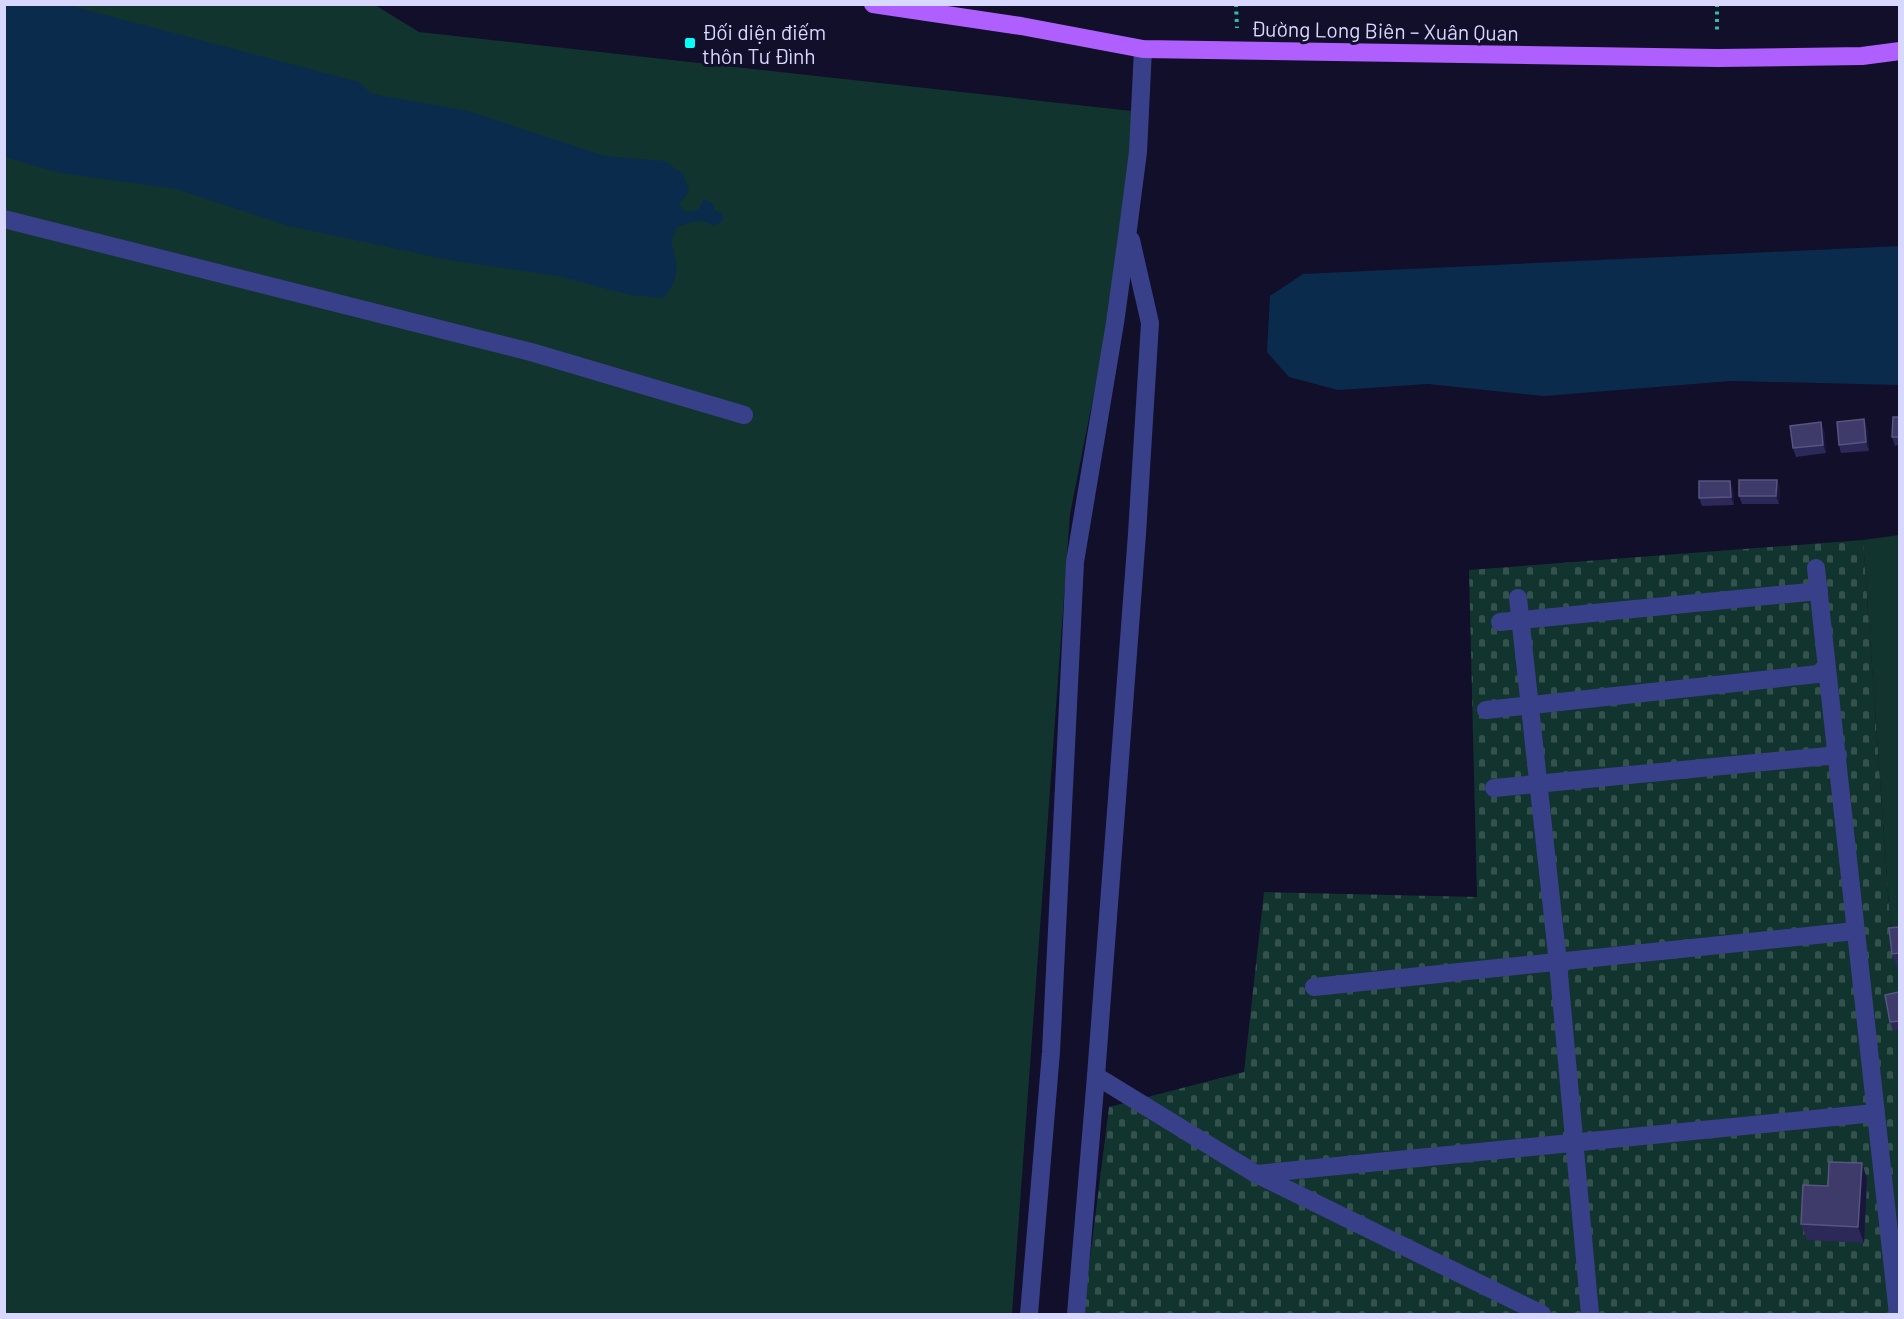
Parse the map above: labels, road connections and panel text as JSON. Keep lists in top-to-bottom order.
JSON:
{
  "streets": {
    "main road": ["Đường Long Biên – Xuân Quan"]
  },
  "places": {
    "transit": ["Đối diện điếm thôn Tư Đình"]
  }
}
